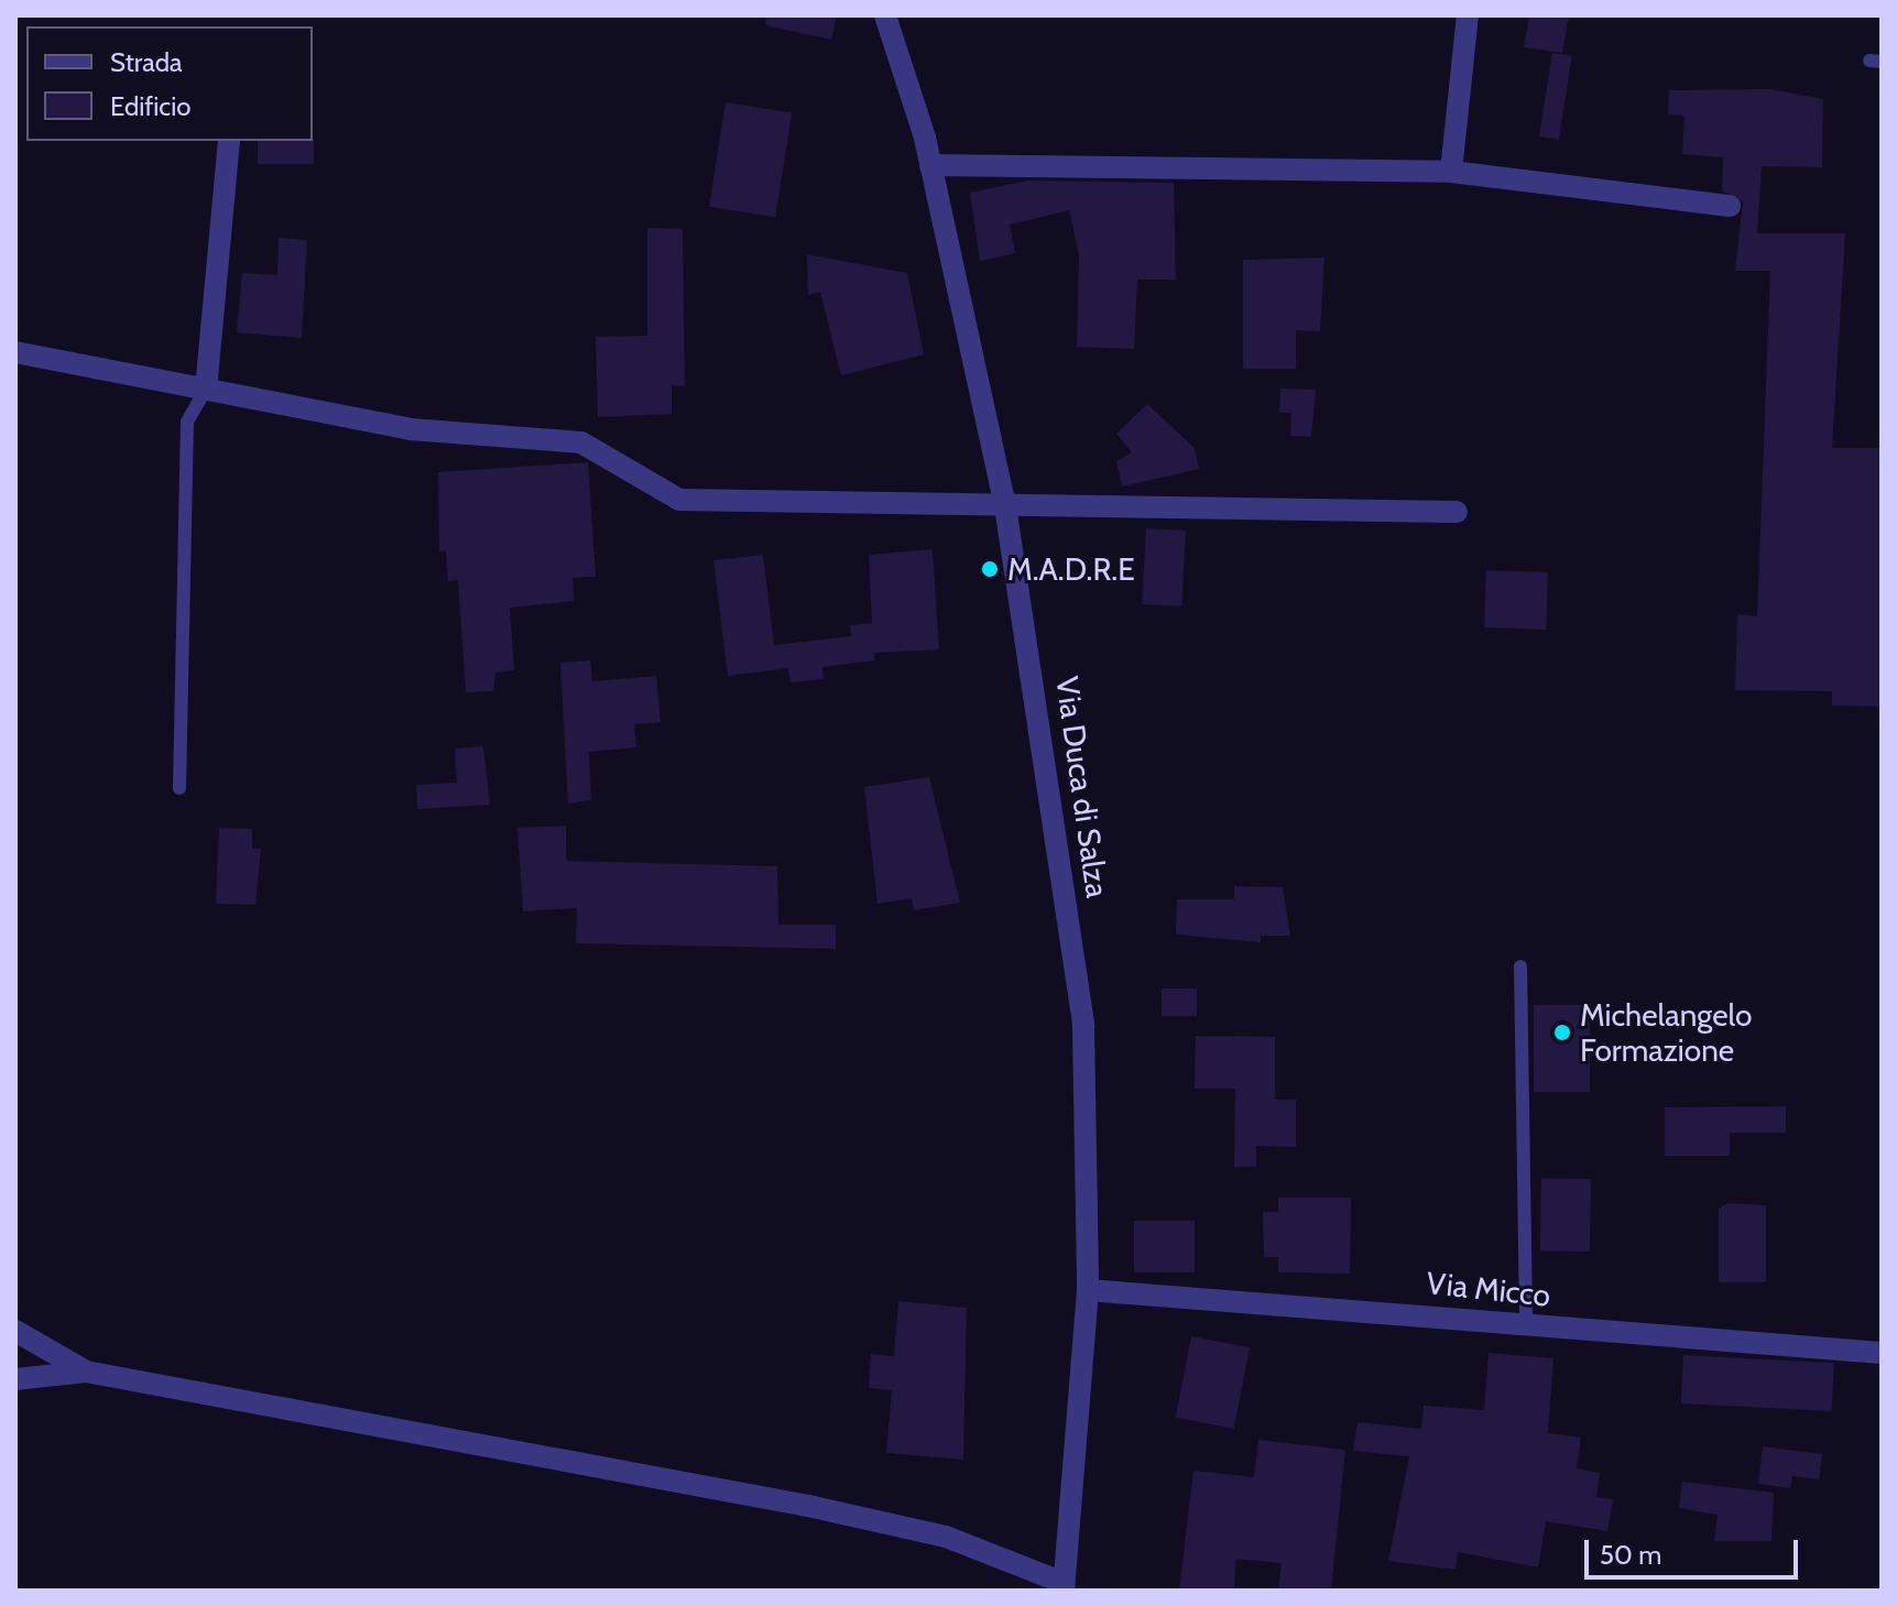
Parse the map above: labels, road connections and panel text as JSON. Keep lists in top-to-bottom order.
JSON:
{
  "streets": {
    "street": ["Via Duca di Salza", "Via Micco"]
  },
  "crossings": [
    ["Via Duca di Salza", "Via Micco"]
  ],
  "places": ["M.A.D.R.E", "Michelangelo Formazione"],
  "legend": ["Strada", "Edificio"],
  "scale_bar": "50 m"
}
